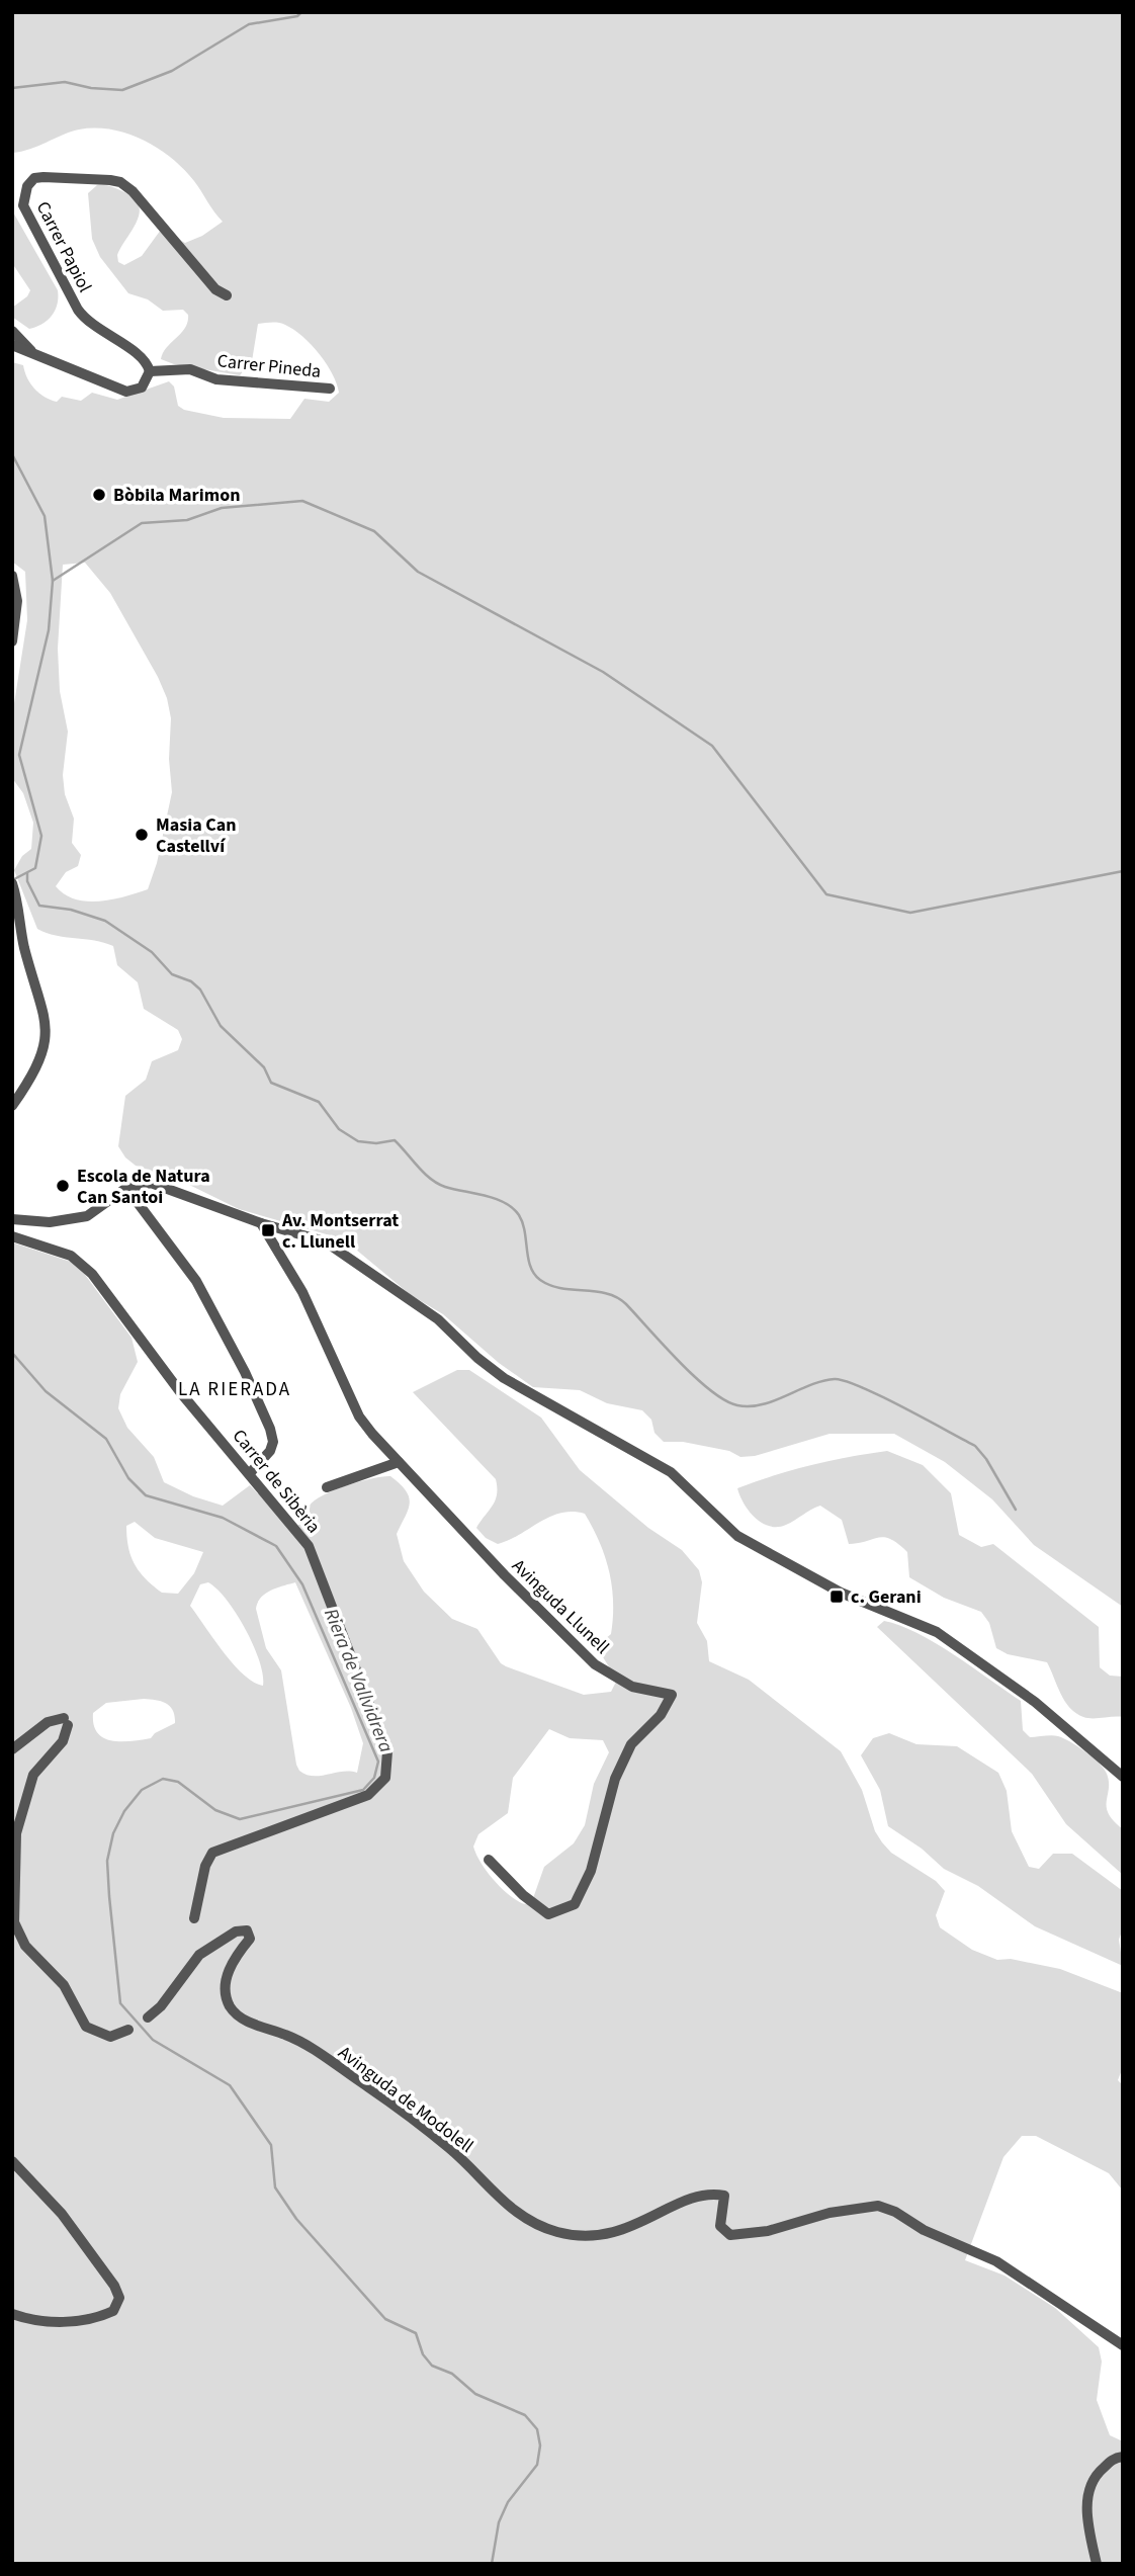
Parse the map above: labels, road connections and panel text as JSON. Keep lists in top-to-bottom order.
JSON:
{
  "streets": {
    "street": [
      "Carrer Papiol",
      "Carrer Pineda",
      "Carrer de Sibèria",
      "Avinguda Llunell",
      "Avinguda de Modolell"
    ]
  },
  "crossings": [
    ["Carrer Papiol", "Carrer Pineda"]
  ],
  "districts": ["LA RIERADA"],
  "water": ["Riera de Vallvidrera"],
  "places": {
    "other": ["Bòbila Marimon", "Masia Can Castellví", "Escola de Natura Can Santoi"],
    "transit": ["Av. Montserrat c. Llunell", "c. Gerani"]
  }
}
